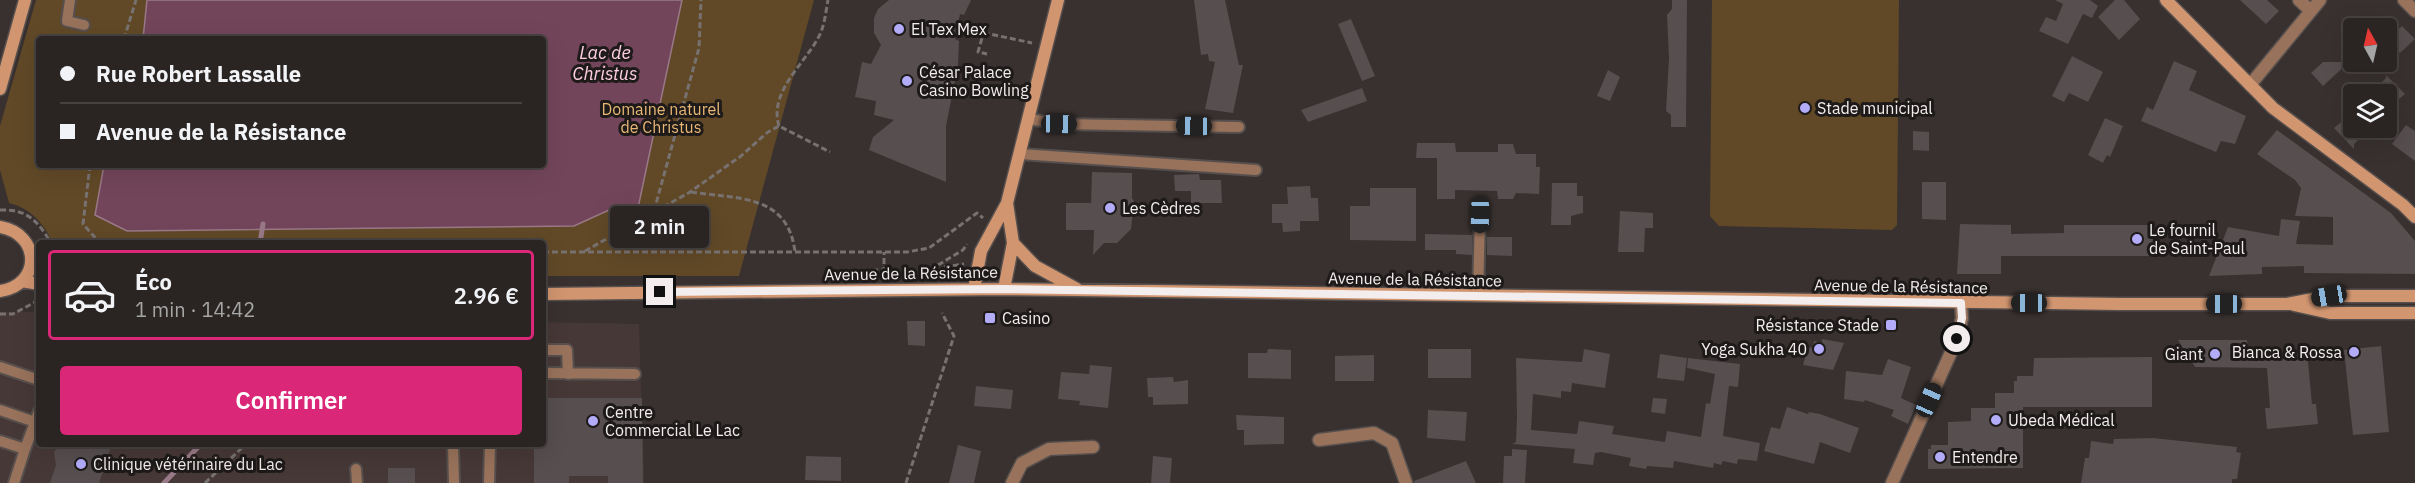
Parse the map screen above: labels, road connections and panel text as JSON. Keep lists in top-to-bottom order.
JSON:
{
  "streets": {
    "main road": ["Avenue de la Résistance"]
  },
  "water": ["Lac de Christus"],
  "parks": ["Domaine naturel de Christus"],
  "places": {
    "other": [
      "El Tex Mex",
      "César Palace Casino Bowling",
      "Stade municipal",
      "Les Cèdres",
      "Le fournil de Saint-Paul",
      "Yoga Sukha 40",
      "Bianca & Rossa",
      "Giant",
      "Ubeda Médical",
      "Centre Commercial Le Lac",
      "Entendre",
      "Clinique vétérinaire du Lac"
    ],
    "transit": ["Casino", "Résistance Stade"]
  },
  "north": "top",
  "page": {
    "banner": ["Rue Robert Lassalle", "Avenue de la Résistance"],
    "bubble": "2 min",
    "list": [
      {
        "name": "Éco",
        "note": "1 min · 14:42",
        "value": "2.96 €"
      }
    ],
    "buttons": "Confirmer"
  }
}
